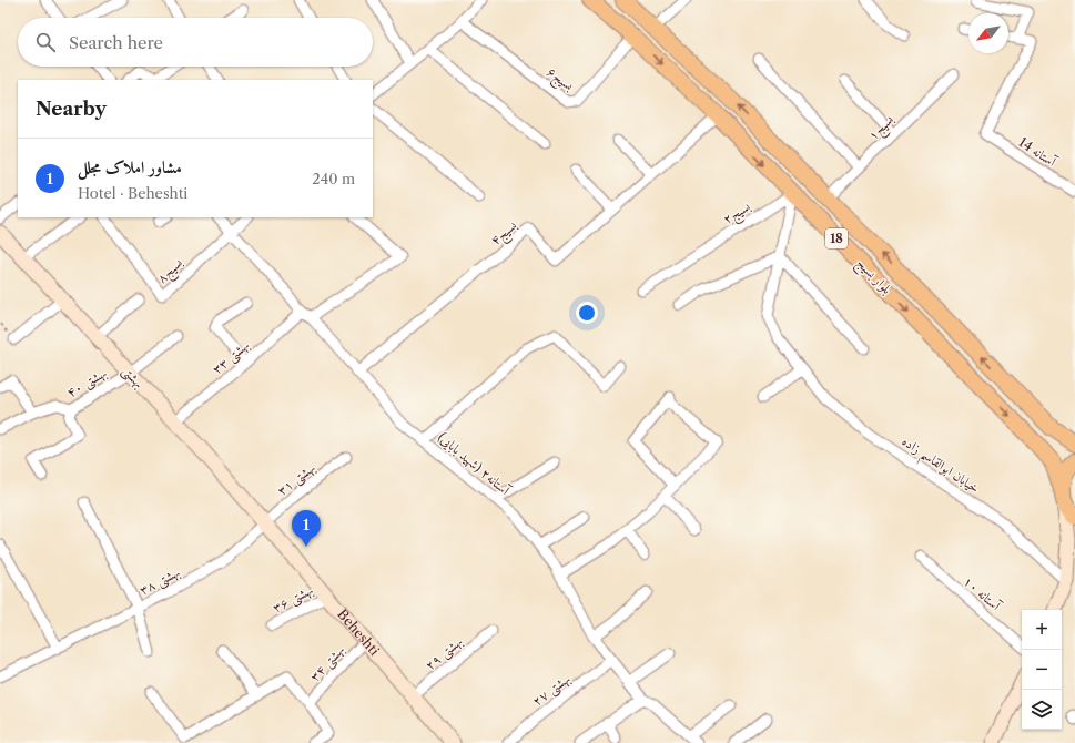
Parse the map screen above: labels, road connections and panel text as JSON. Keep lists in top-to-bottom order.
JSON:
{
  "streets": {
    "main road": [
      "18",
      "بلوار بسیج",
      "بهشتی",
      "Beheshti"
    ],
    "street": [
      "بسیج۶",
      "بسیج۱",
      "آستانه 14",
      "بسیج۲",
      "بسیج۴",
      "بسیج۸",
      "بهشتی ۳۳",
      "بهشتی ۴۰",
      "آستانه۲ (شهید بابایی)",
      "خیابان ابوالقاسم زاده",
      "بهشتی ۳۱",
      "بهشتی ۳۸",
      "آستانه ۱۰",
      "بهشتی ۳۶",
      "بهشتی ۲۹",
      "بهشتی ۳۴",
      "بهشتی ۲۷"
    ]
  },
  "crossings": [
    ["بسیج۶", "بلوار بسیج"],
    ["بسیج۱", "بلوار بسیج"],
    ["بسیج۲", "بلوار بسیج"],
    ["بسیج۴", "بلوار بسیج"],
    ["بسیج۴", "آستانه۲ (شهید بابایی)"],
    ["18", "بلوار بسیج"],
    ["بسیج۸", "آستانه۲ (شهید بابایی)"],
    ["بهشتی ۳۳", "بهشتی"],
    ["بهشتی ۳۳", "آستانه۲ (شهید بابایی)"],
    ["بهشتی", "بهشتی ۴۰"],
    ["بهشتی", "بهشتی ۳۱"],
    ["بهشتی", "بهشتی ۳۸"],
    ["بهشتی", "Beheshti"],
    ["آستانه۲ (شهید بابایی)", "بهشتی ۲۷"],
    ["بهشتی ۳۱", "بهشتی ۳۸"],
    ["بهشتی ۳۱", "Beheshti"],
    ["بهشتی ۳۸", "Beheshti"],
    ["بهشتی ۳۶", "Beheshti"],
    ["Beheshti", "بهشتی ۲۹"],
    ["Beheshti", "بهشتی ۳۴"]
  ],
  "north": "bottom left",
  "page": {
    "search": "Search here",
    "heading": "Nearby",
    "list": [
      {
        "mark": "1",
        "name": "مشاور املاک مجلل",
        "note": "Hotel · Beheshti",
        "value": "240 m"
      }
    ],
    "pins": "1",
    "map_buttons": ["+", "−"]
  }
}
